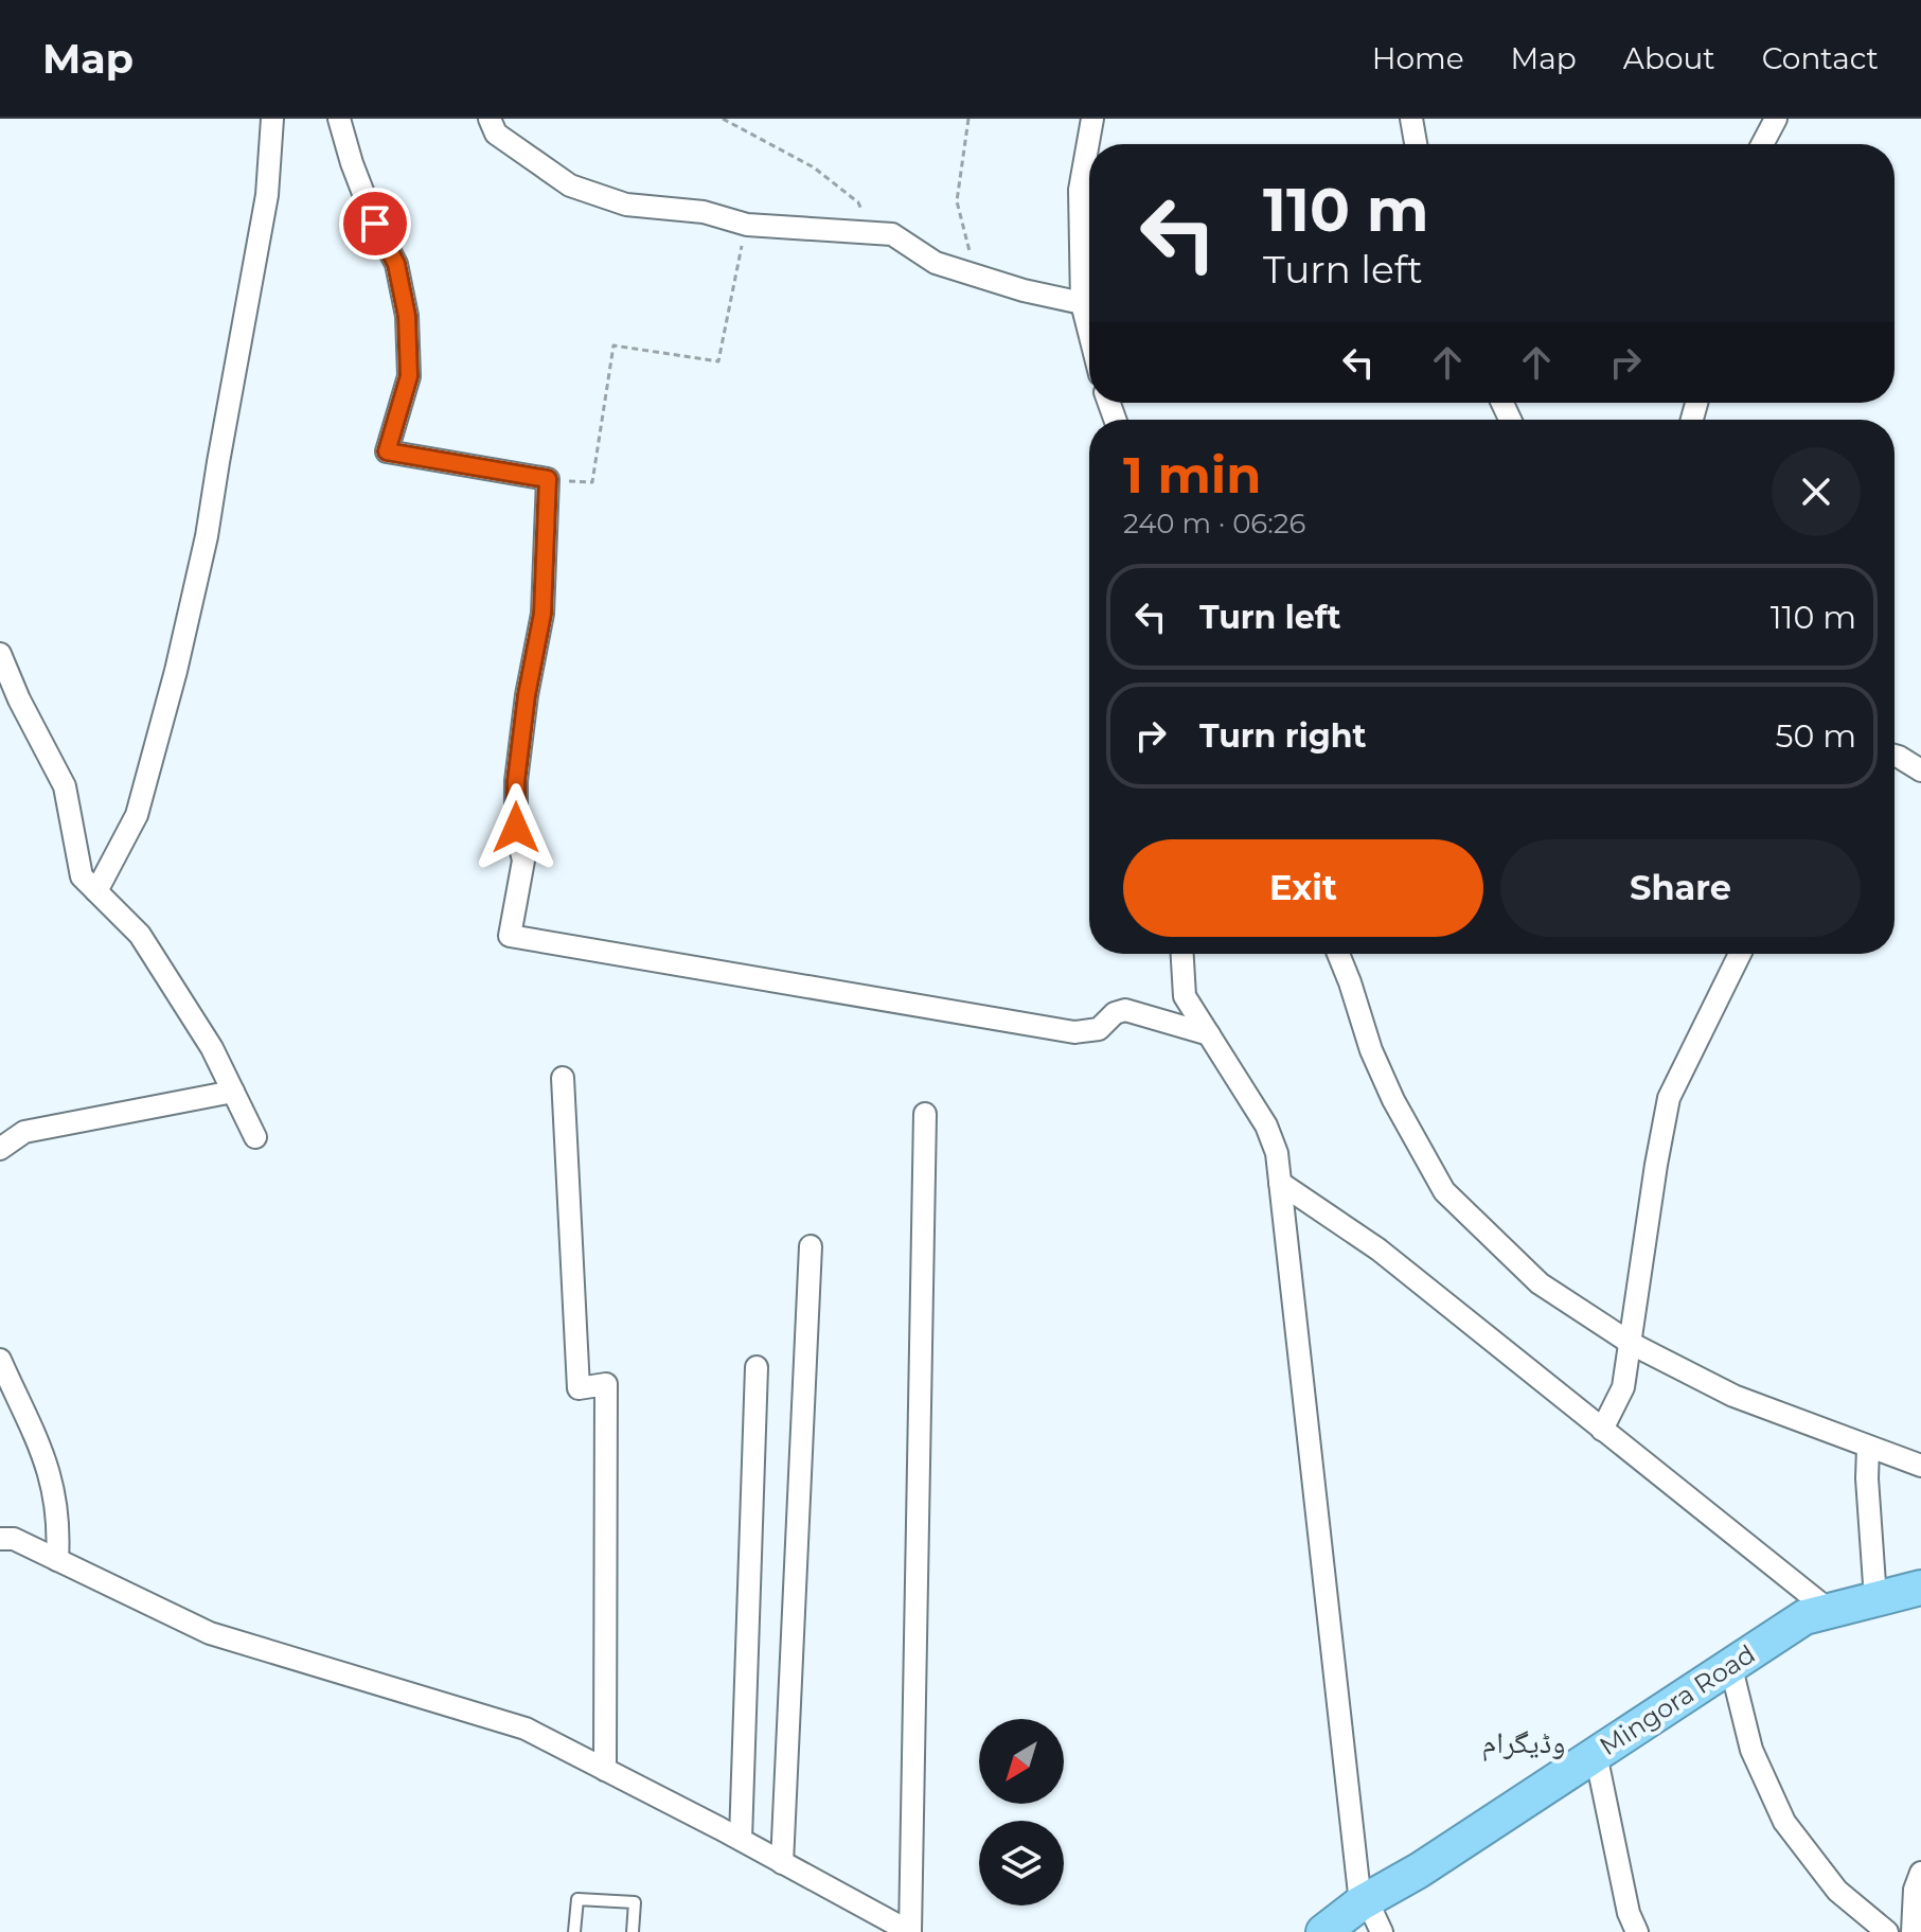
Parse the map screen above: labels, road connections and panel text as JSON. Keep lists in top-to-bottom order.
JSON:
{
  "streets": {
    "highway": ["Mingora Road"]
  },
  "districts": ["وڈیگرام"],
  "north": "bottom left",
  "page": {
    "header": "Map",
    "nav": [
      "Home",
      "Map",
      "About",
      "Contact"
    ],
    "turn": ["110 m", "Turn left"],
    "heading": ["1 min", "240 m · 06:26"],
    "list": [
      {
        "name": "Turn left",
        "value": "110 m"
      },
      {
        "name": "Turn right",
        "value": "50 m"
      }
    ],
    "buttons": ["Exit", "Share"]
  }
}
